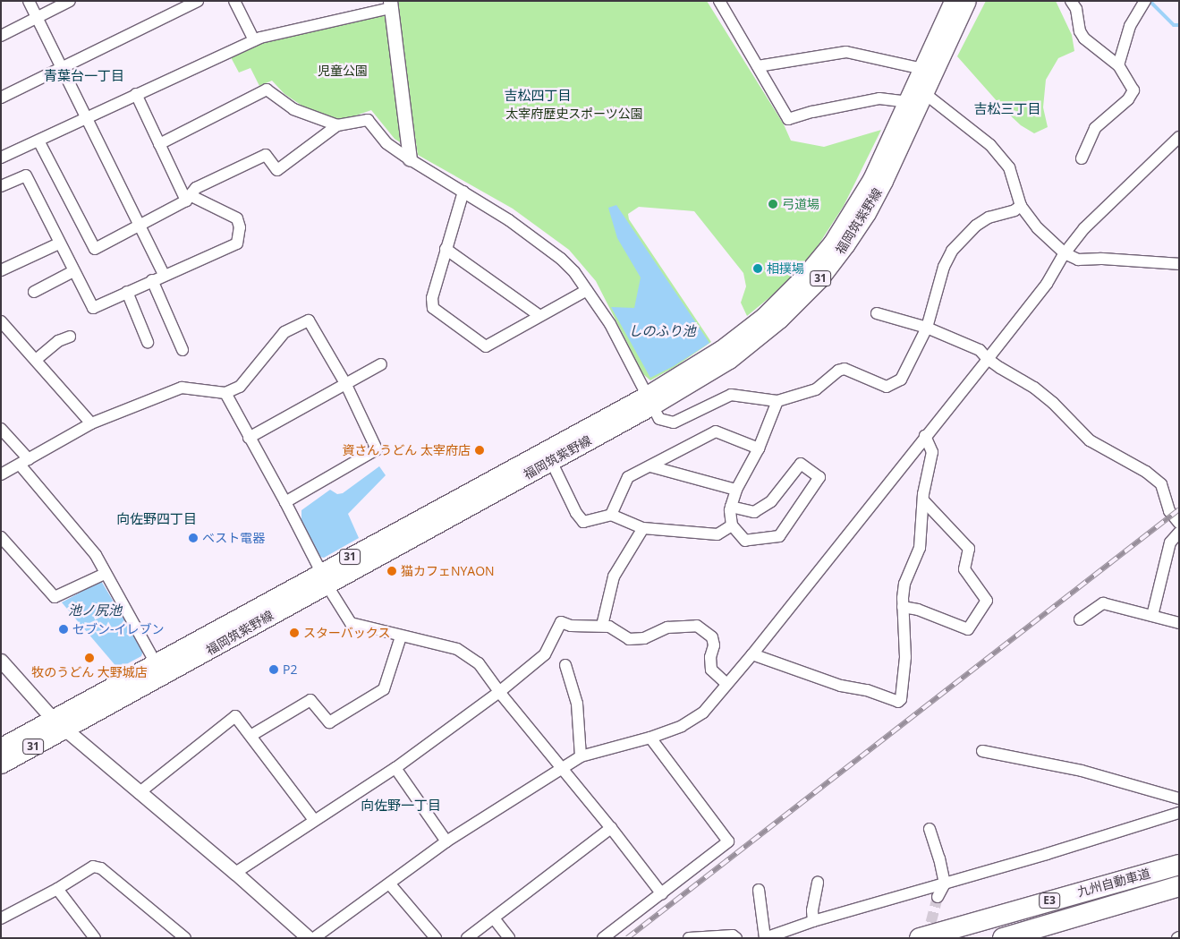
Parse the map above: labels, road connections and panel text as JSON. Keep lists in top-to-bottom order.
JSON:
{
  "streets": {
    "highway": ["九州自動車道", "E3"],
    "main road": ["福岡筑紫野線", "31"]
  },
  "districts": [
    "青葉台一丁目",
    "吉松四丁目",
    "吉松三丁目",
    "向佐野四丁目",
    "向佐野一丁目"
  ],
  "water": ["しのふり池", "池ノ尻池"],
  "parks": ["児童公園", "太宰府歴史スポーツ公園"],
  "places": [
    "弓道場",
    "相撲場",
    "資さんうどん 太宰府店",
    "ベスト電器",
    "猫カフェNYAON",
    "セブン-イレブン",
    "スターバックス",
    "牧のうどん 大野城店",
    "P2"
  ]
}
